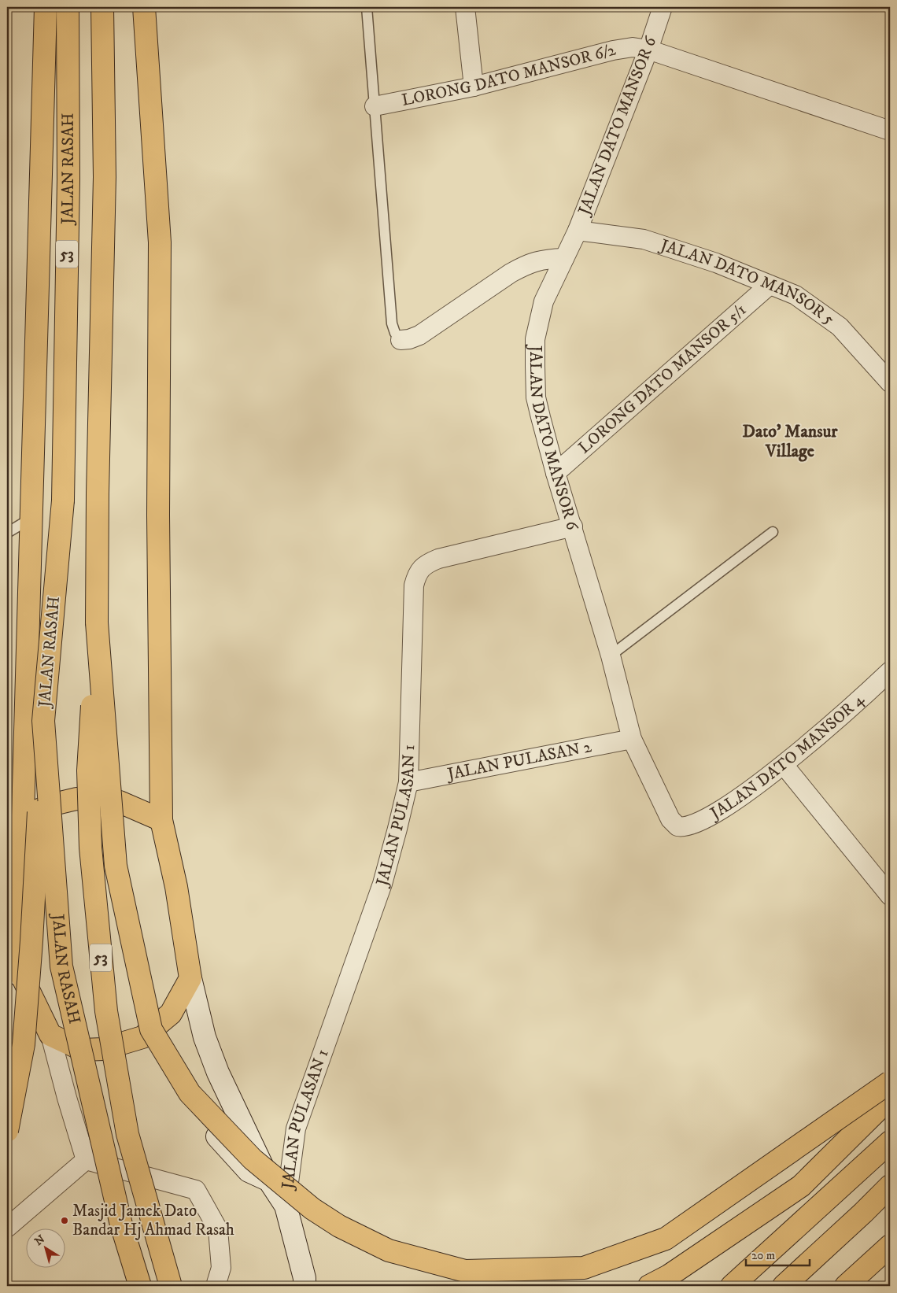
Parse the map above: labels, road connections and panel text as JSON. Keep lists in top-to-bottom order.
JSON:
{
  "streets": {
    "main road": ["JALAN RASAH", "53"],
    "street": [
      "LORONG DATO MANSOR 6/2",
      "JALAN DATO MANSOR 6",
      "JALAN DATO MANSOR 5",
      "LORONG DATO MANSOR 5/1",
      "JALAN DATO MANSOR 4",
      "JALAN PULASAN 2",
      "JALAN PULASAN 1"
    ]
  },
  "crossings": [
    ["LORONG DATO MANSOR 6/2", "JALAN DATO MANSOR 6"],
    ["JALAN DATO MANSOR 6", "JALAN DATO MANSOR 5"],
    ["JALAN DATO MANSOR 6", "LORONG DATO MANSOR 5/1"],
    ["JALAN DATO MANSOR 6", "JALAN DATO MANSOR 4"],
    ["JALAN DATO MANSOR 6", "JALAN PULASAN 2"],
    ["JALAN DATO MANSOR 6", "JALAN PULASAN 1"],
    ["JALAN DATO MANSOR 5", "LORONG DATO MANSOR 5/1"],
    ["JALAN PULASAN 2", "JALAN PULASAN 1"]
  ],
  "districts": ["Dato' Mansur Village"],
  "places": ["Masjid Jamek Dato Bandar Hj Ahmad Rasah"],
  "scale_bar": "20 m",
  "north": "top left"
}
